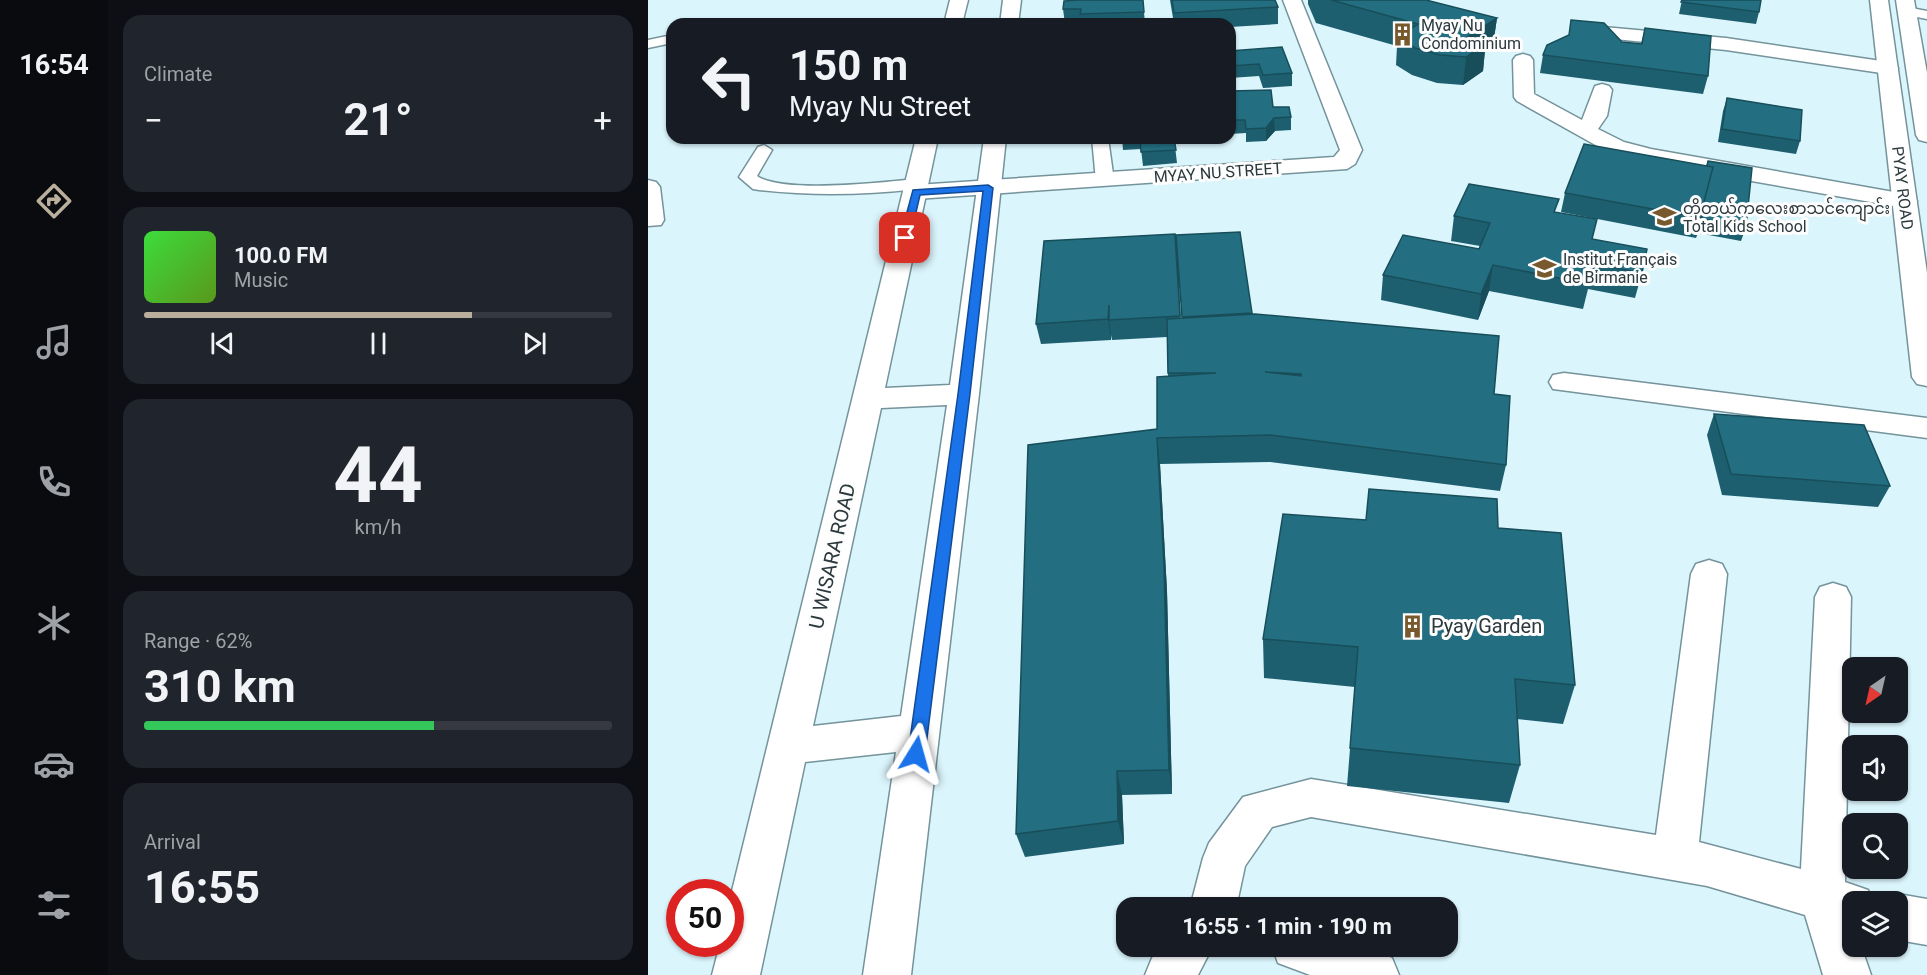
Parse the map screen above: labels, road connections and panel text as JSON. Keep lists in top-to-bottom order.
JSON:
{
  "streets": {
    "main road": ["MYAY NU STREET", "PYAY ROAD", "U WISARA ROAD"]
  },
  "crossings": [
    ["MYAY NU STREET", "U WISARA ROAD"]
  ],
  "places": {
    "building": ["Myay Nu Condominium", "Pyay Garden"],
    "school or university": ["တိုတယ်ကလေးစာသင်ကျောင်း Total Kids School", "Institut Français de Birmanie"]
  },
  "north": "bottom left",
  "page": {
    "tabs": "16:54",
    "tile": [
      "Climate",
      ["44", "km/h"],
      ["Range · 62%", "310 km"],
      ["Arrival", "16:55"]
    ],
    "turn": ["150 m", "Myay Nu Street"],
    "heat": ["−", "21°", "+"],
    "song": ["100.0 FM", "Music"],
    "limit": "50",
    "trip": "16:55 · 1 min · 190 m"
  }
}
